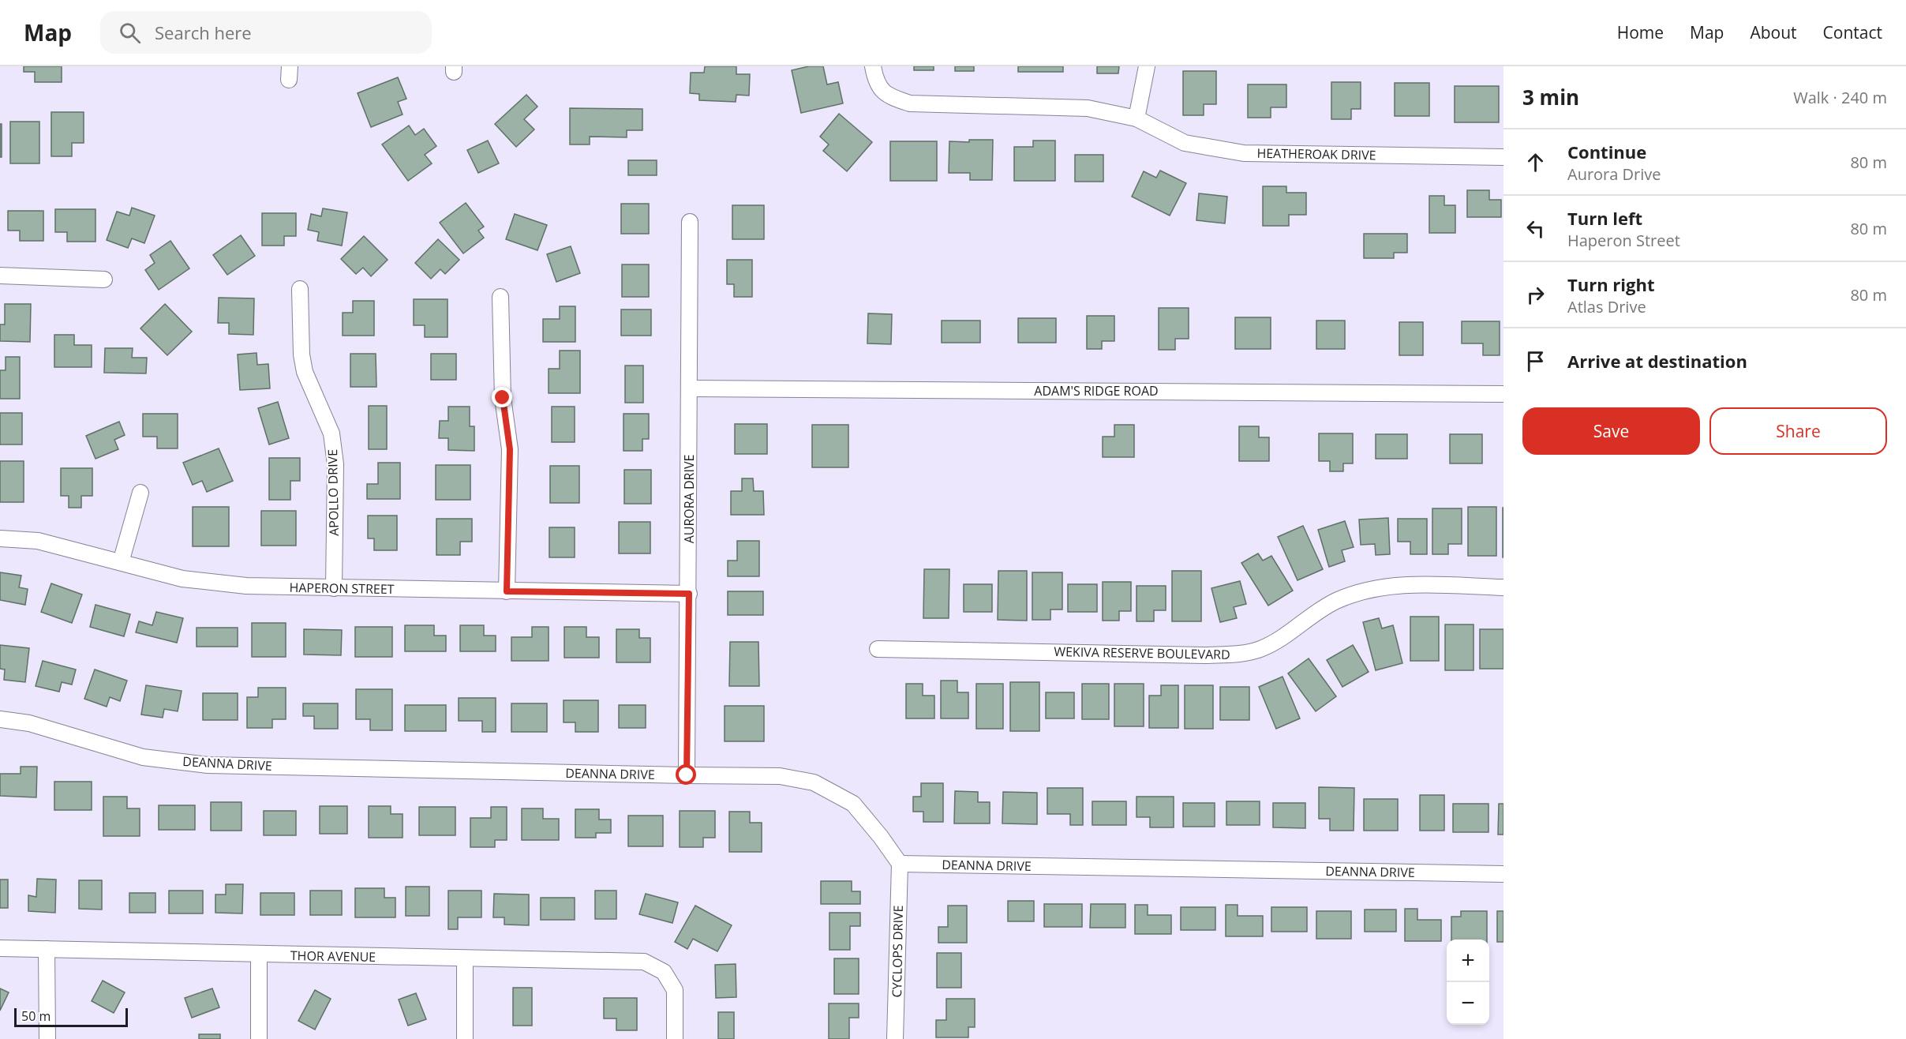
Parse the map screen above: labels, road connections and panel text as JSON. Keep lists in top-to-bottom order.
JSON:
{
  "streets": {
    "street": [
      "HEATHEROAK DRIVE",
      "ADAM'S RIDGE ROAD",
      "APOLLO DRIVE",
      "AURORA DRIVE",
      "HAPERON STREET",
      "WEKIVA RESERVE BOULEVARD",
      "DEANNA DRIVE",
      "CYCLOPS DRIVE",
      "THOR AVENUE"
    ]
  },
  "crossings": [
    ["ADAM'S RIDGE ROAD", "AURORA DRIVE"],
    ["APOLLO DRIVE", "HAPERON STREET"],
    ["AURORA DRIVE", "HAPERON STREET"],
    ["AURORA DRIVE", "DEANNA DRIVE"],
    ["DEANNA DRIVE", "CYCLOPS DRIVE"]
  ],
  "scale_bar": "50 m",
  "page": {
    "header": "Map",
    "search": "Search here",
    "nav": [
      "Home",
      "Map",
      "About",
      "Contact"
    ],
    "heading": ["3 min", "Walk · 240 m"],
    "list": [
      ["Continue", "Aurora Drive", "80 m"],
      ["Turn left", "Haperon Street", "80 m"],
      ["Turn right", "Atlas Drive", "80 m"],
      "Arrive at destination"
    ],
    "buttons": ["Save", "Share"],
    "map_buttons": ["+", "−"],
    "scale": "50 m"
  }
}
